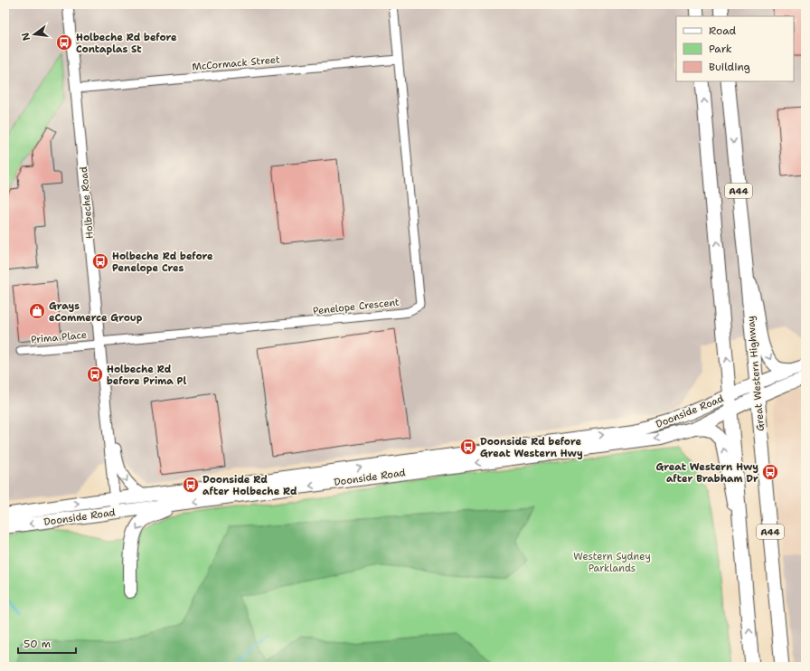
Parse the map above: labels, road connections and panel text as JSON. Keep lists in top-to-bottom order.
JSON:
{
  "streets": {
    "highway": ["A44", "Great Western Highway"],
    "main road": ["Doonside Road"],
    "street": [
      "McCormack Street",
      "Holbeche Road",
      "Penelope Crescent",
      "Prima Place"
    ]
  },
  "crossings": [
    ["McCormack Street", "Holbeche Road"],
    ["McCormack Street", "Penelope Crescent"],
    ["A44", "Doonside Road"],
    ["Holbeche Road", "Penelope Crescent"],
    ["Holbeche Road", "Prima Place"],
    ["Holbeche Road", "Doonside Road"],
    ["Penelope Crescent", "Prima Place"],
    ["Great Western Highway", "Doonside Road"]
  ],
  "parks": ["Western Sydney Parklands"],
  "places": {
    "bus stop": [
      "Holbeche Rd before Contaplas St",
      "Holbeche Rd before Penelope Cres",
      "Holbeche Rd before Prima Pl",
      "Doonside Rd before Great Western Hwy",
      "Great Western Hwy after Brabham Dr",
      "Doonside Rd after Holbeche Rd"
    ],
    "shop": ["Grays eCommerce Group"]
  },
  "legend": ["Road", "Park", "Building"],
  "scale_bar": "50 m",
  "north": "left"
}
